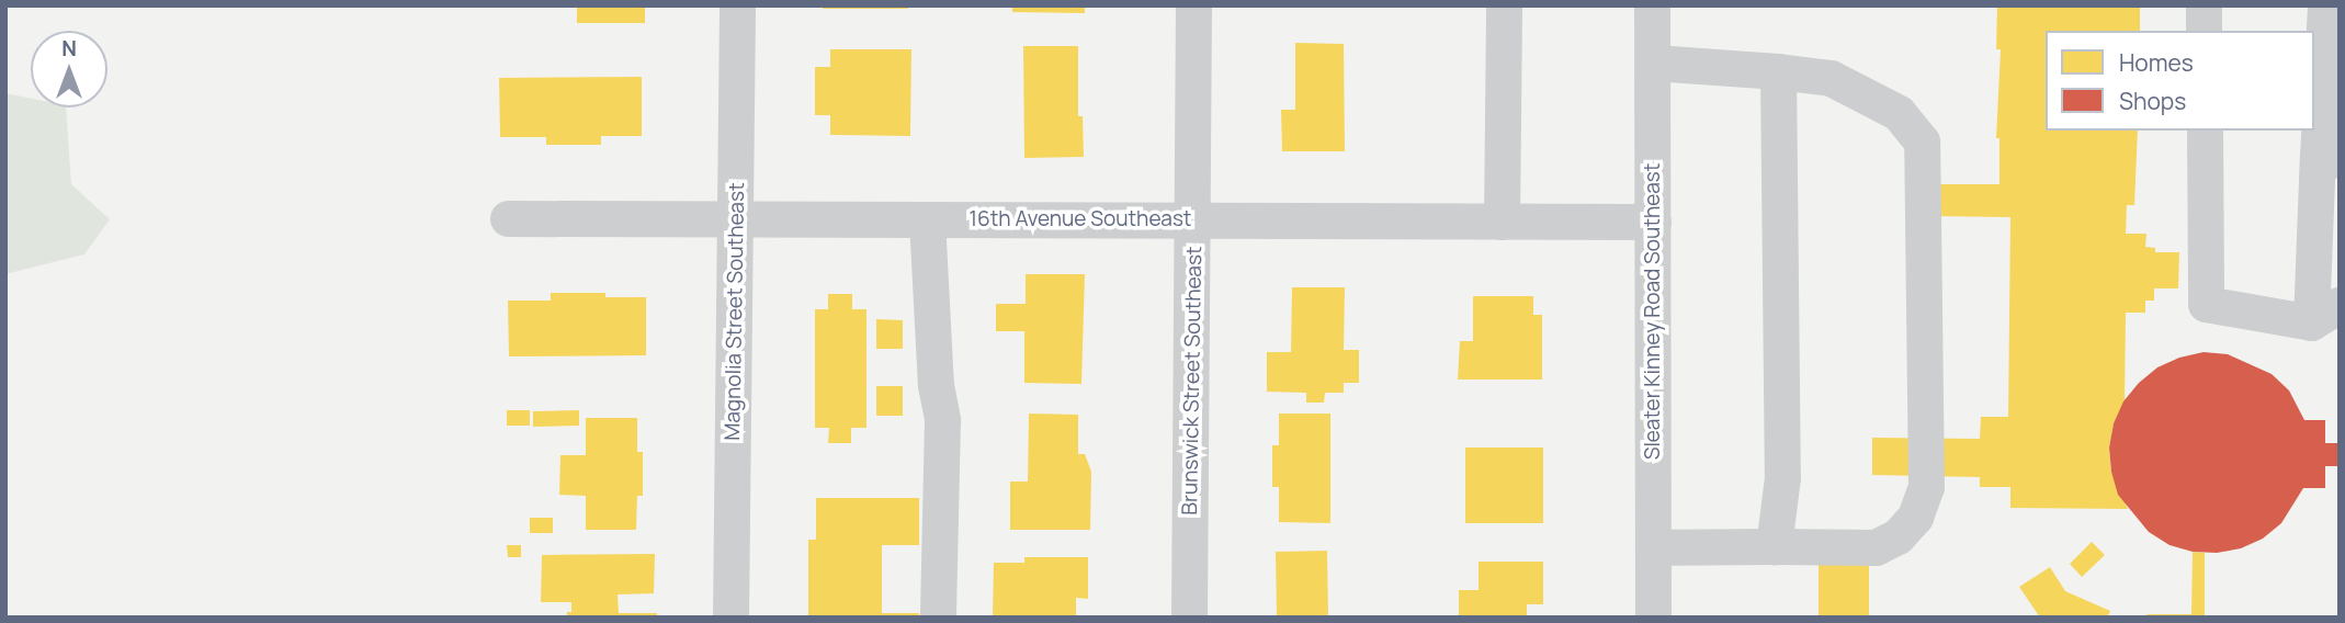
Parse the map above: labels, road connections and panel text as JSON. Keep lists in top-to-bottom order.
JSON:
{
  "streets": {
    "street": [
      "16th Avenue Southeast",
      "Magnolia Street Southeast",
      "Sleater Kinney Road Southeast",
      "Brunswick Street Southeast"
    ]
  },
  "crossings": [
    ["16th Avenue Southeast", "Magnolia Street Southeast"],
    ["16th Avenue Southeast", "Sleater Kinney Road Southeast"],
    ["16th Avenue Southeast", "Brunswick Street Southeast"]
  ],
  "legend": ["Homes", "Shops"],
  "north": "top"
}
